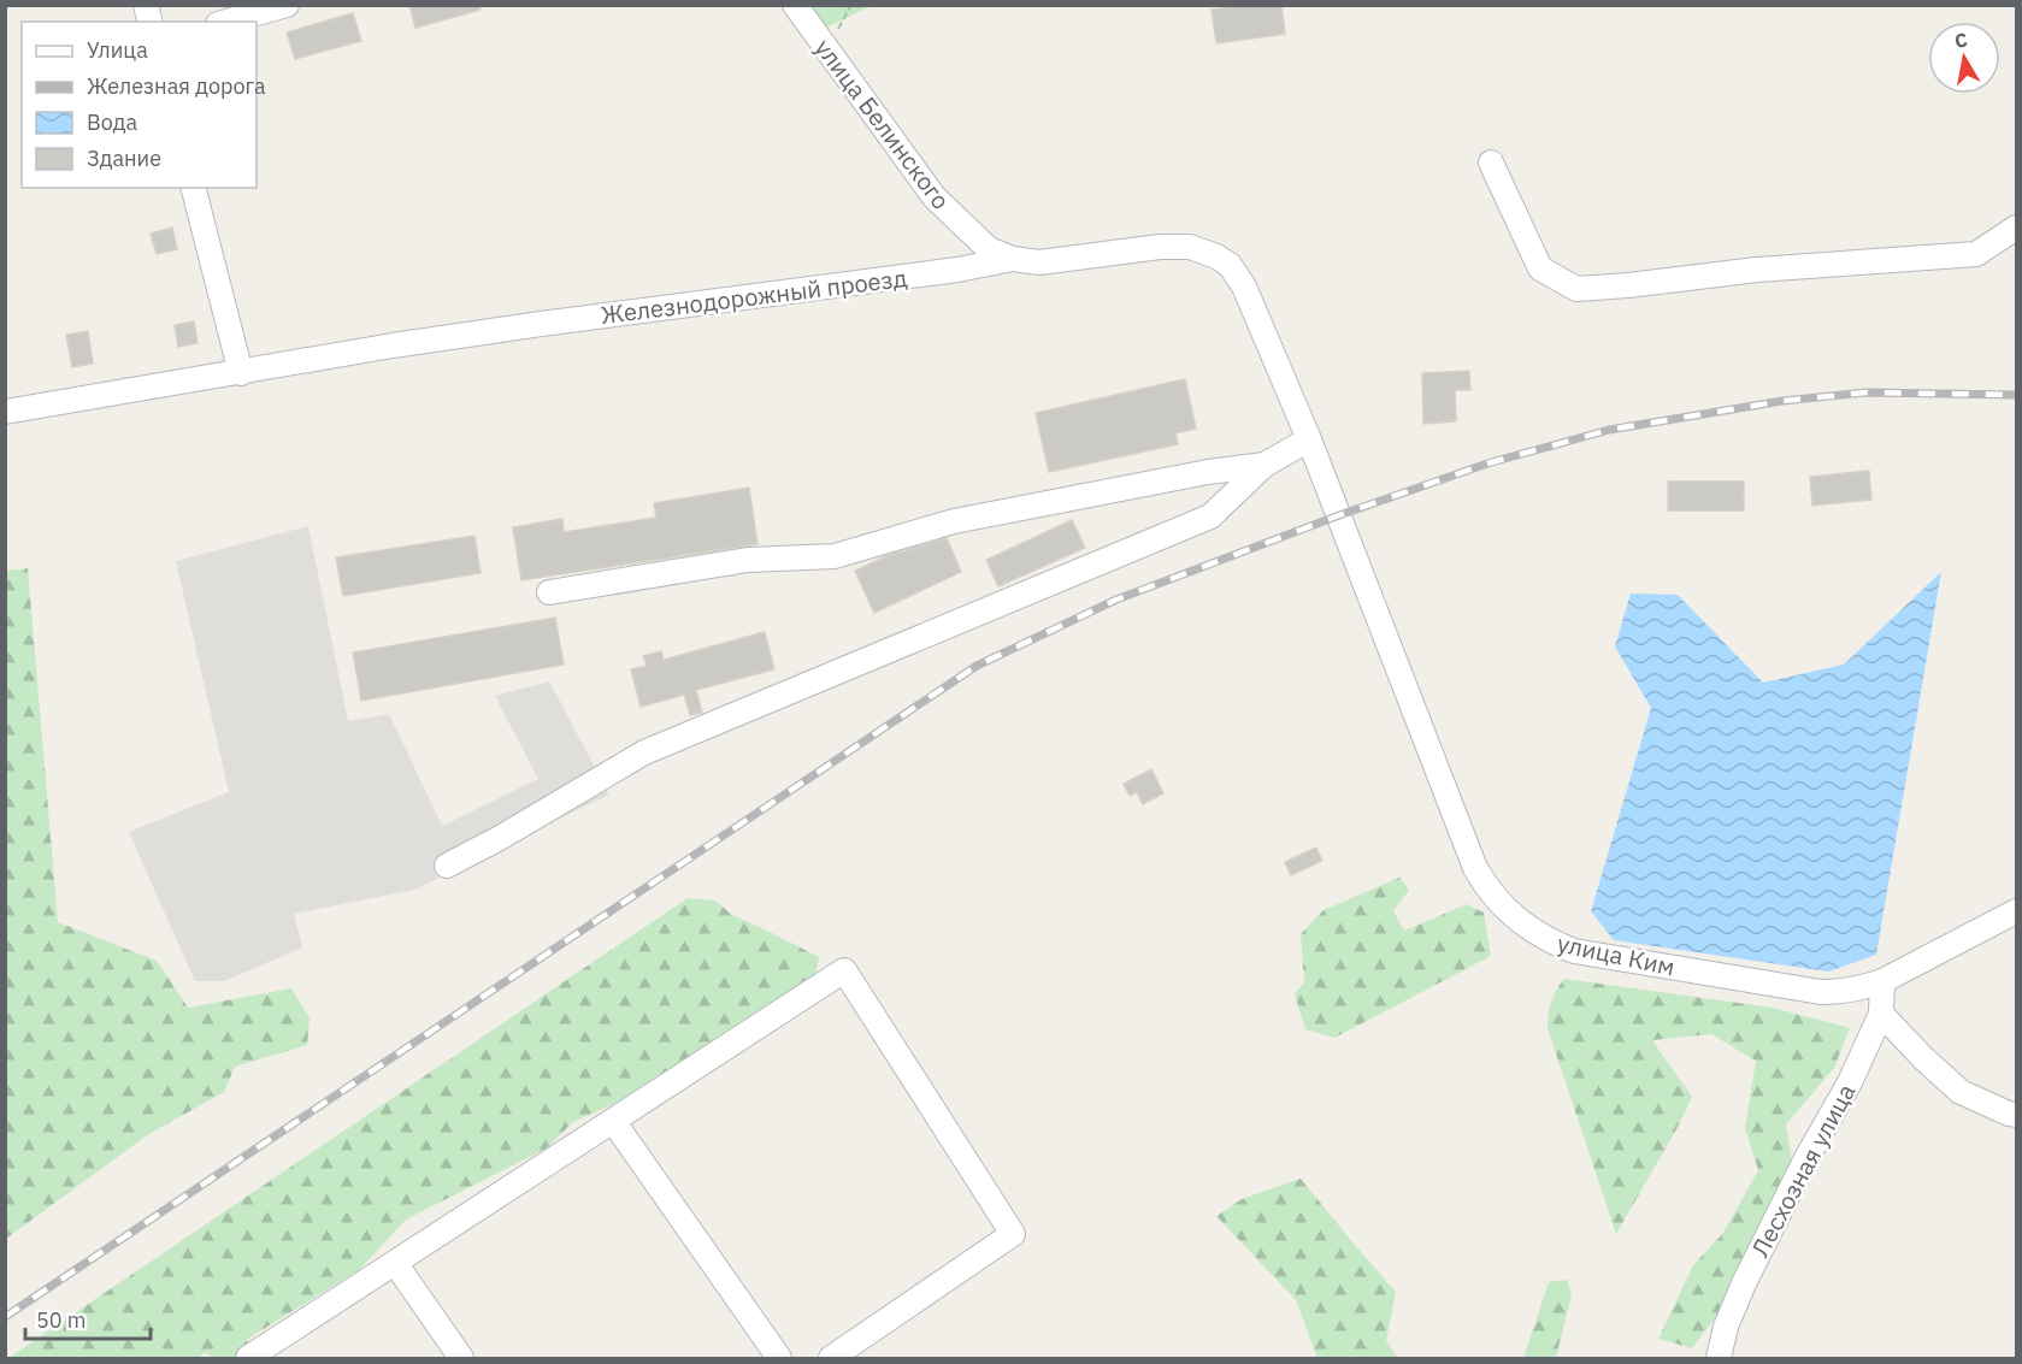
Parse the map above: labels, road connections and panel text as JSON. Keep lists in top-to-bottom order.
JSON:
{
  "streets": {
    "street": [
      "улица Белинского",
      "Железнодорожный проезд",
      "улица Ким",
      "Лесхозная улица"
    ]
  },
  "crossings": [
    ["улица Белинского", "Железнодорожный проезд"],
    ["Железнодорожный проезд", "улица Ким"],
    ["улица Ким", "Лесхозная улица"]
  ],
  "legend": [
    "Улица",
    "Железная дорога",
    "Вода",
    "Здание"
  ],
  "scale_bar": "50 m",
  "north": "top"
}
